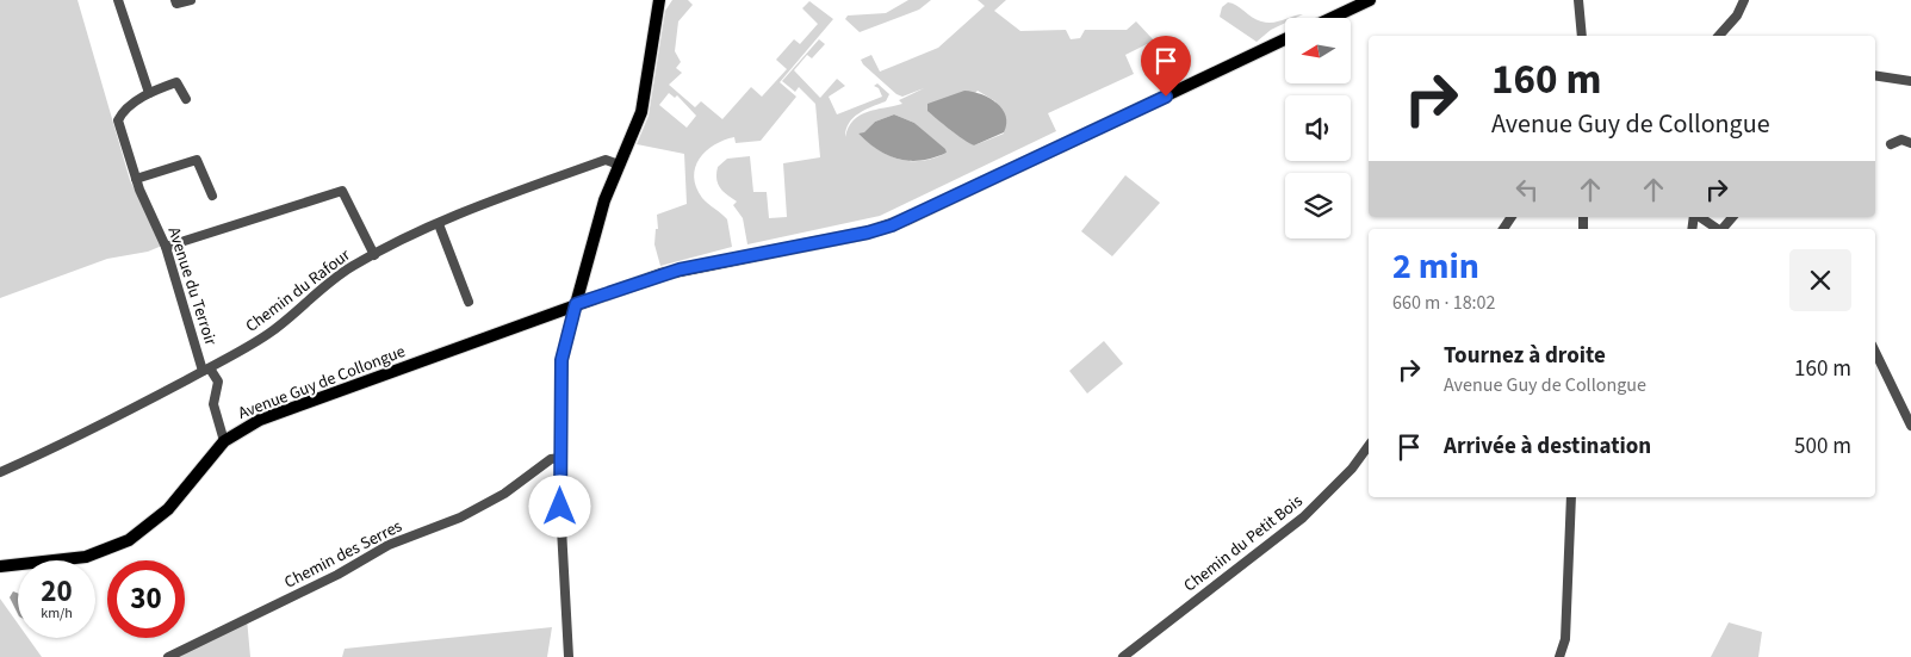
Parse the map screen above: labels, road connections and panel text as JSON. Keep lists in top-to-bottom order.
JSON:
{
  "streets": {
    "main road": ["Avenue Guy de Collongue"],
    "street": [
      "Avenue du Terroir",
      "Chemin du Rafour",
      "Chemin du Petit Bois",
      "Chemin des Serres"
    ]
  },
  "crossings": [
    ["Avenue du Terroir", "Chemin du Rafour"]
  ],
  "north": "left",
  "page": {
    "turn": ["160 m", "Avenue Guy de Collongue"],
    "heading": ["2 min", "660 m · 18:02"],
    "list": [
      {
        "name": "Tournez à droite",
        "note": "Avenue Guy de Collongue",
        "value": "160 m"
      },
      {
        "name": "Arrivée à destination",
        "value": "500 m"
      }
    ],
    "speed": "20 km/h",
    "limit": "30"
  }
}
